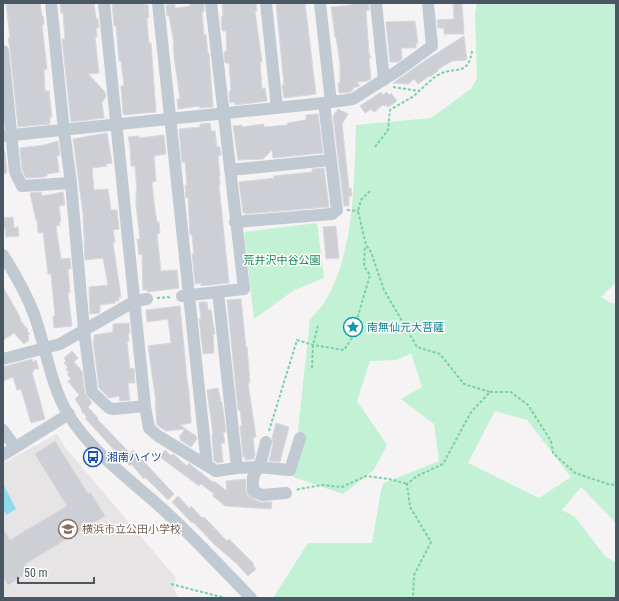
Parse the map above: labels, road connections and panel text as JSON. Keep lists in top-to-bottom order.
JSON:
{
  "parks": ["荒井沢中谷公園"],
  "places": {
    "place": ["南無仙元大菩薩"],
    "bus stop": ["湘南ハイツ"],
    "school or university": ["横浜市立公田小学校"]
  },
  "scale_bar": "50 m"
}
